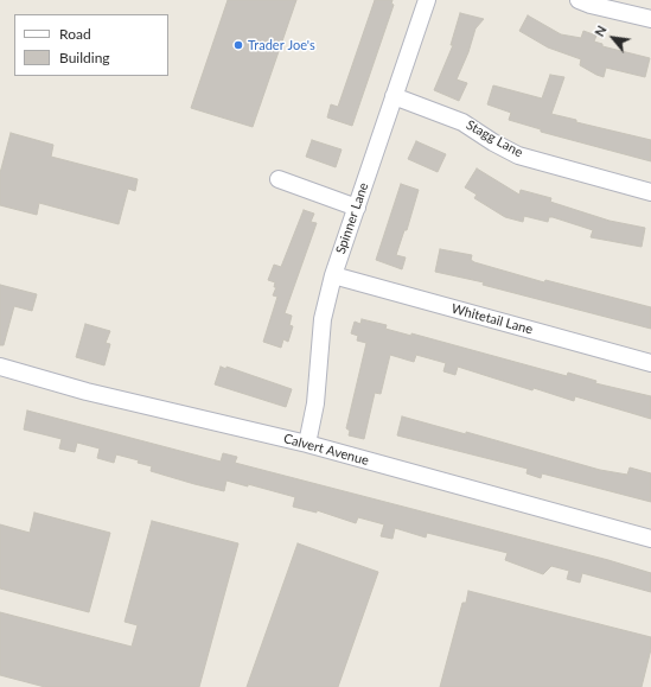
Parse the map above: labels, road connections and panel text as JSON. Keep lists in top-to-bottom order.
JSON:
{
  "streets": {
    "street": [
      "Stagg Lane",
      "Spinner Lane",
      "Whitetail Lane",
      "Calvert Avenue"
    ]
  },
  "crossings": [
    ["Stagg Lane", "Spinner Lane"],
    ["Spinner Lane", "Whitetail Lane"],
    ["Spinner Lane", "Calvert Avenue"]
  ],
  "places": ["Trader Joe's"],
  "legend": ["Road", "Building"],
  "north": "top left"
}
